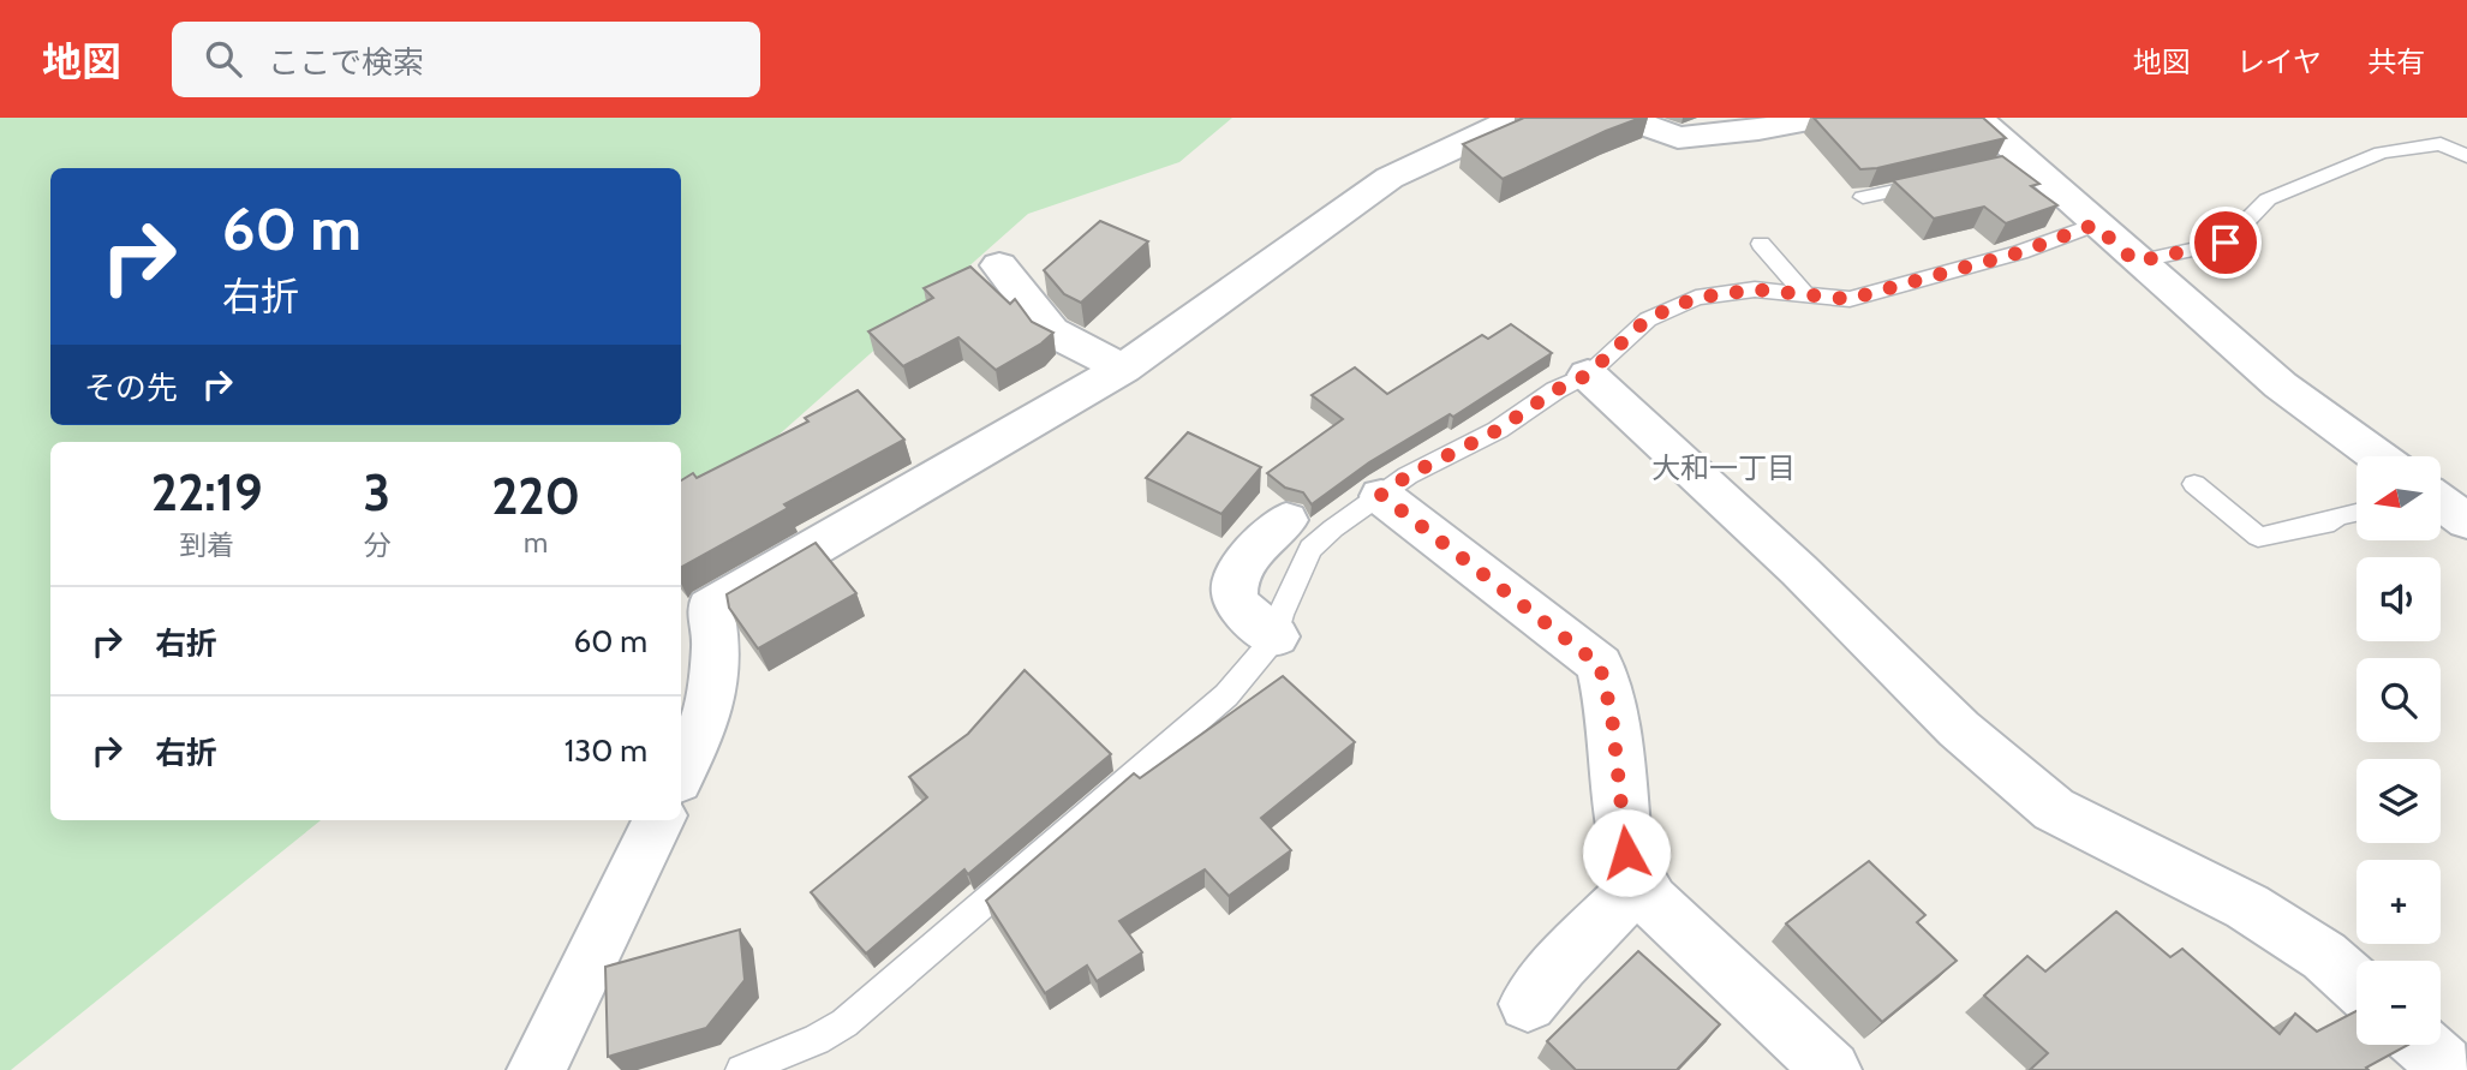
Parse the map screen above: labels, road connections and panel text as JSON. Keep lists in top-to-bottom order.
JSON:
{
  "districts": ["大和一丁目"],
  "north": "left",
  "page": {
    "header": "地図",
    "search": "ここで検索",
    "nav": ["地図", "レイヤ", "共有"],
    "turn": ["60 m", "右折"],
    "then": "その先",
    "eta": [
      "22:19",
      "到着",
      "3",
      "分",
      "220",
      "m"
    ],
    "map_buttons": ["+", "−"],
    "list": [
      {
        "name": "右折",
        "value": "60 m"
      },
      {
        "name": "右折",
        "value": "130 m"
      }
    ]
  }
}
